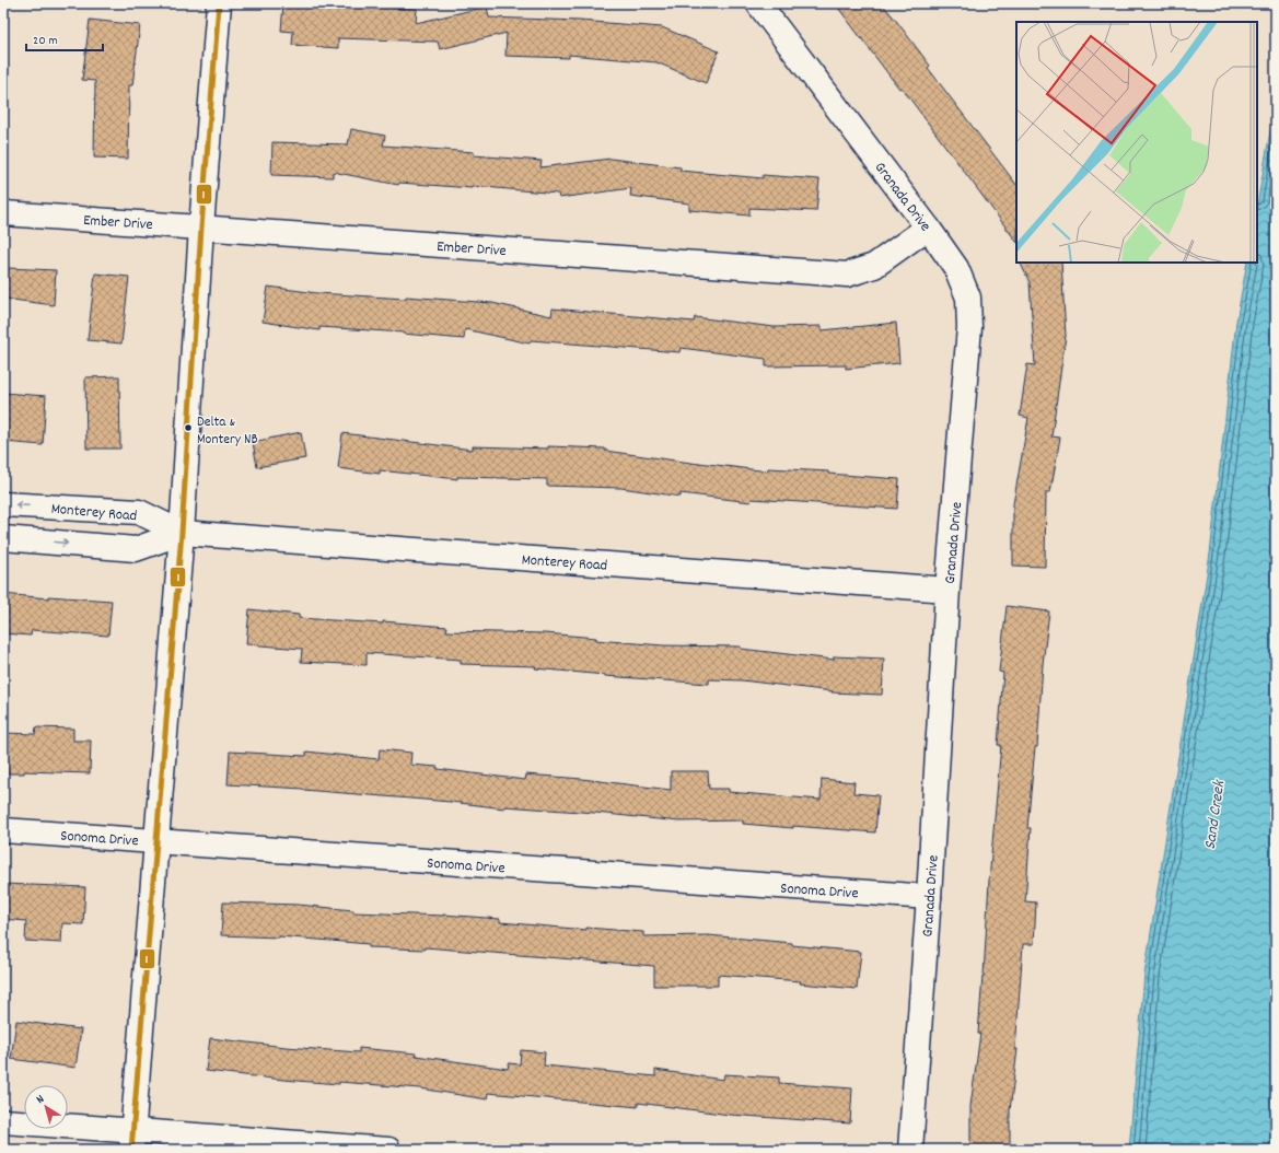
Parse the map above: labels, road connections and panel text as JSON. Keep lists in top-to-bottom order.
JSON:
{
  "streets": {
    "street": [
      "Granada Drive",
      "Ember Drive",
      "Monterey Road",
      "Sonoma Drive"
    ]
  },
  "crossings": [
    ["Granada Drive", "Ember Drive"],
    ["Granada Drive", "Monterey Road"],
    ["Granada Drive", "Sonoma Drive"]
  ],
  "water": ["Sand Creek"],
  "places": ["Delta & Montery NB"],
  "lines": ["transit line 1"],
  "scale_bar": "20 m",
  "north": "top left"
}
